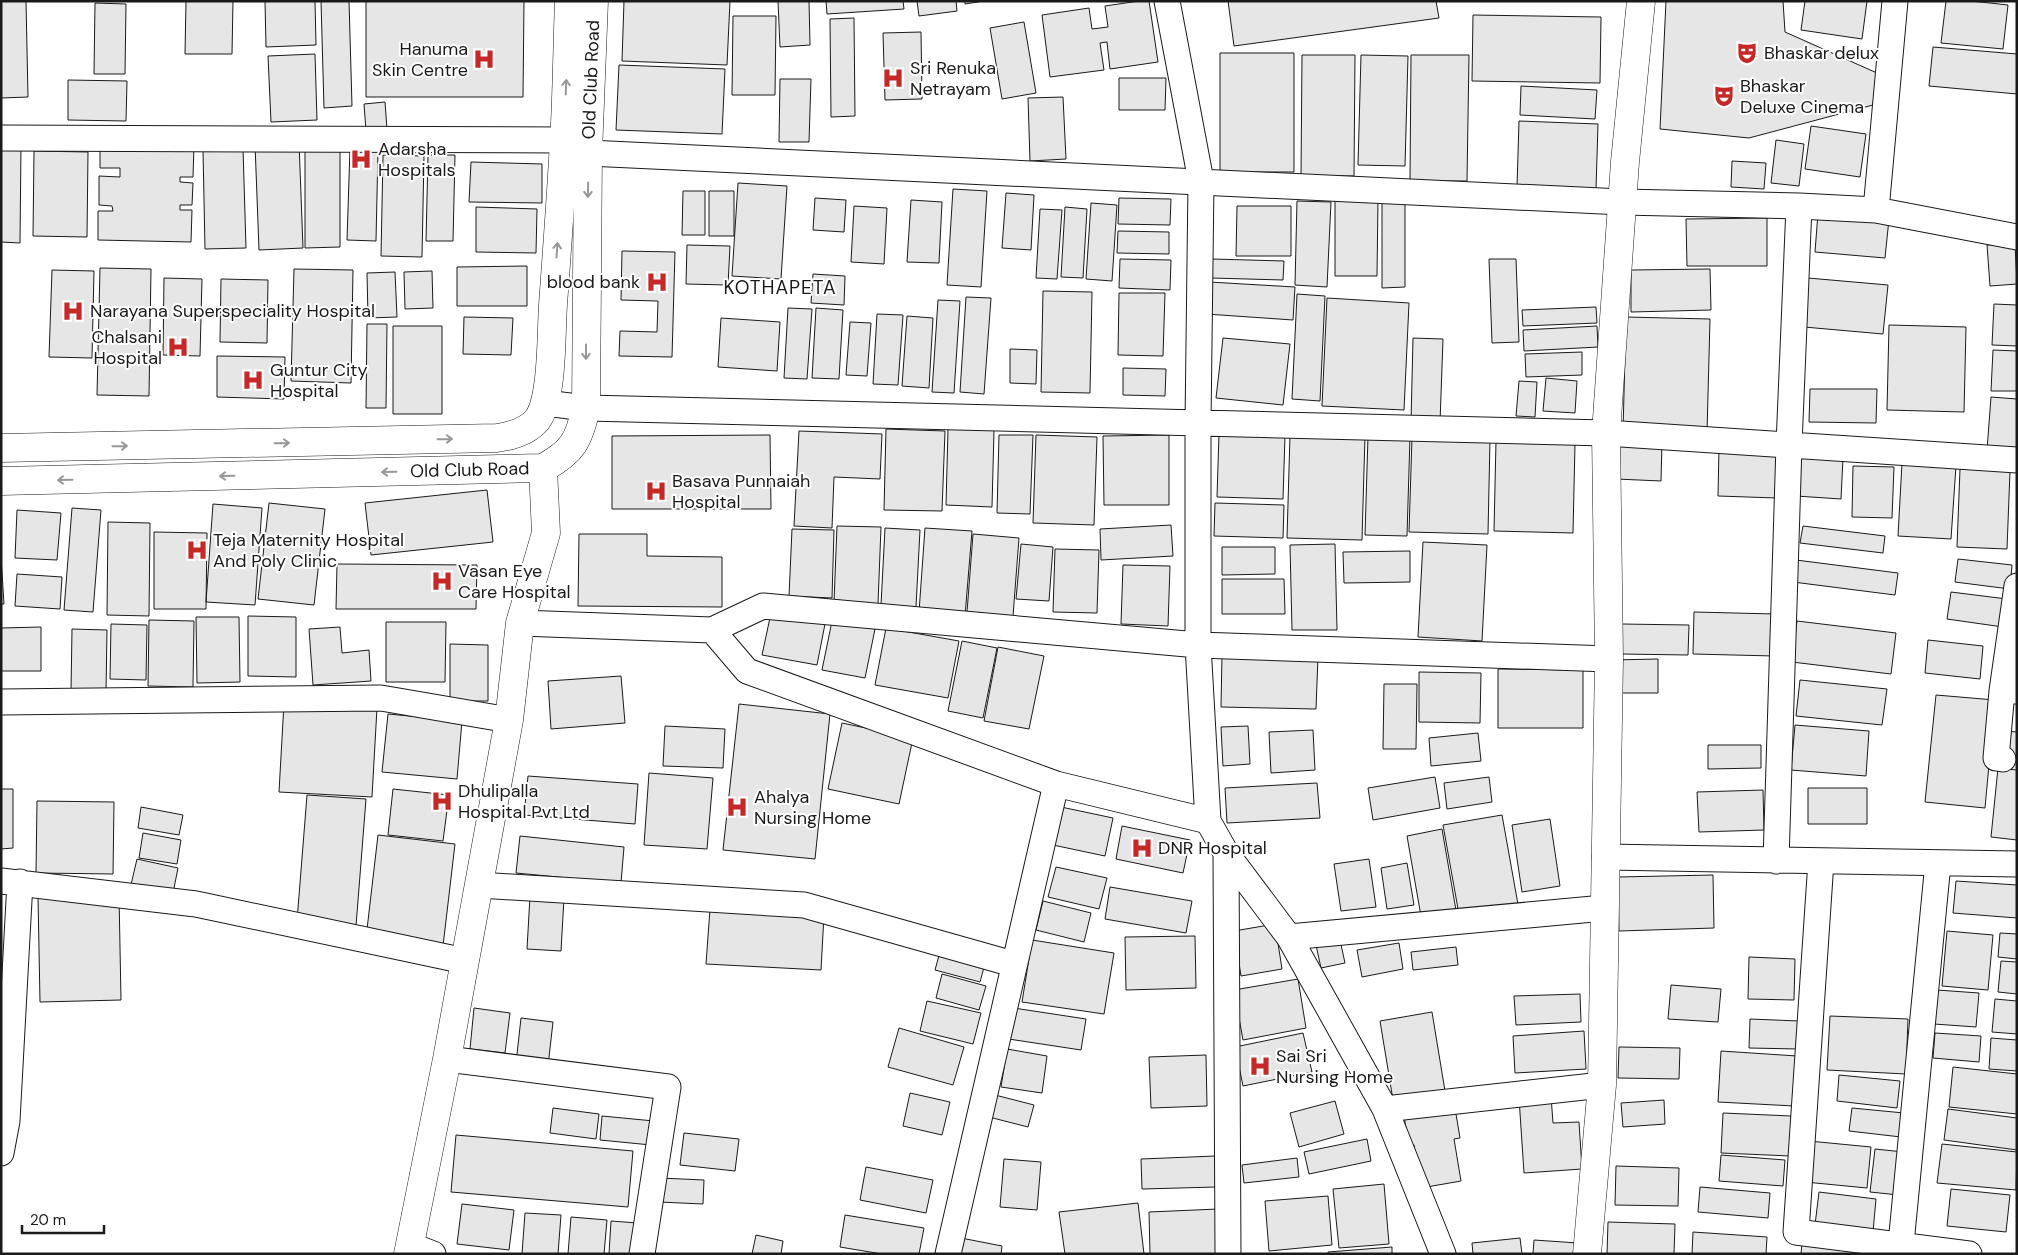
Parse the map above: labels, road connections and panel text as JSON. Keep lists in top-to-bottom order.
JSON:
{
  "streets": {
    "street": ["Old Club Road"]
  },
  "districts": ["KOTHAPETA"],
  "places": {
    "theatre": ["Bhaskar delux", "Bhaskar Deluxe Cinema"],
    "hospital": [
      "Hanuma Skin Centre",
      "Sri Renuka Netrayam",
      "Adarsha Hospitals",
      "blood bank",
      "Narayana Superspeciality Hospital",
      "Chalsani Hospital",
      "Guntur City Hospital",
      "Basava Punnaiah Hospital",
      "Teja Maternity Hospital And Poly Clinic",
      "Vasan Eye Care Hospital",
      "Dhulipalla Hospital Pvt Ltd",
      "Ahalya Nursing Home",
      "DNR Hospital",
      "Sai Sri Nursing Home"
    ]
  },
  "scale_bar": "20 m"
}
